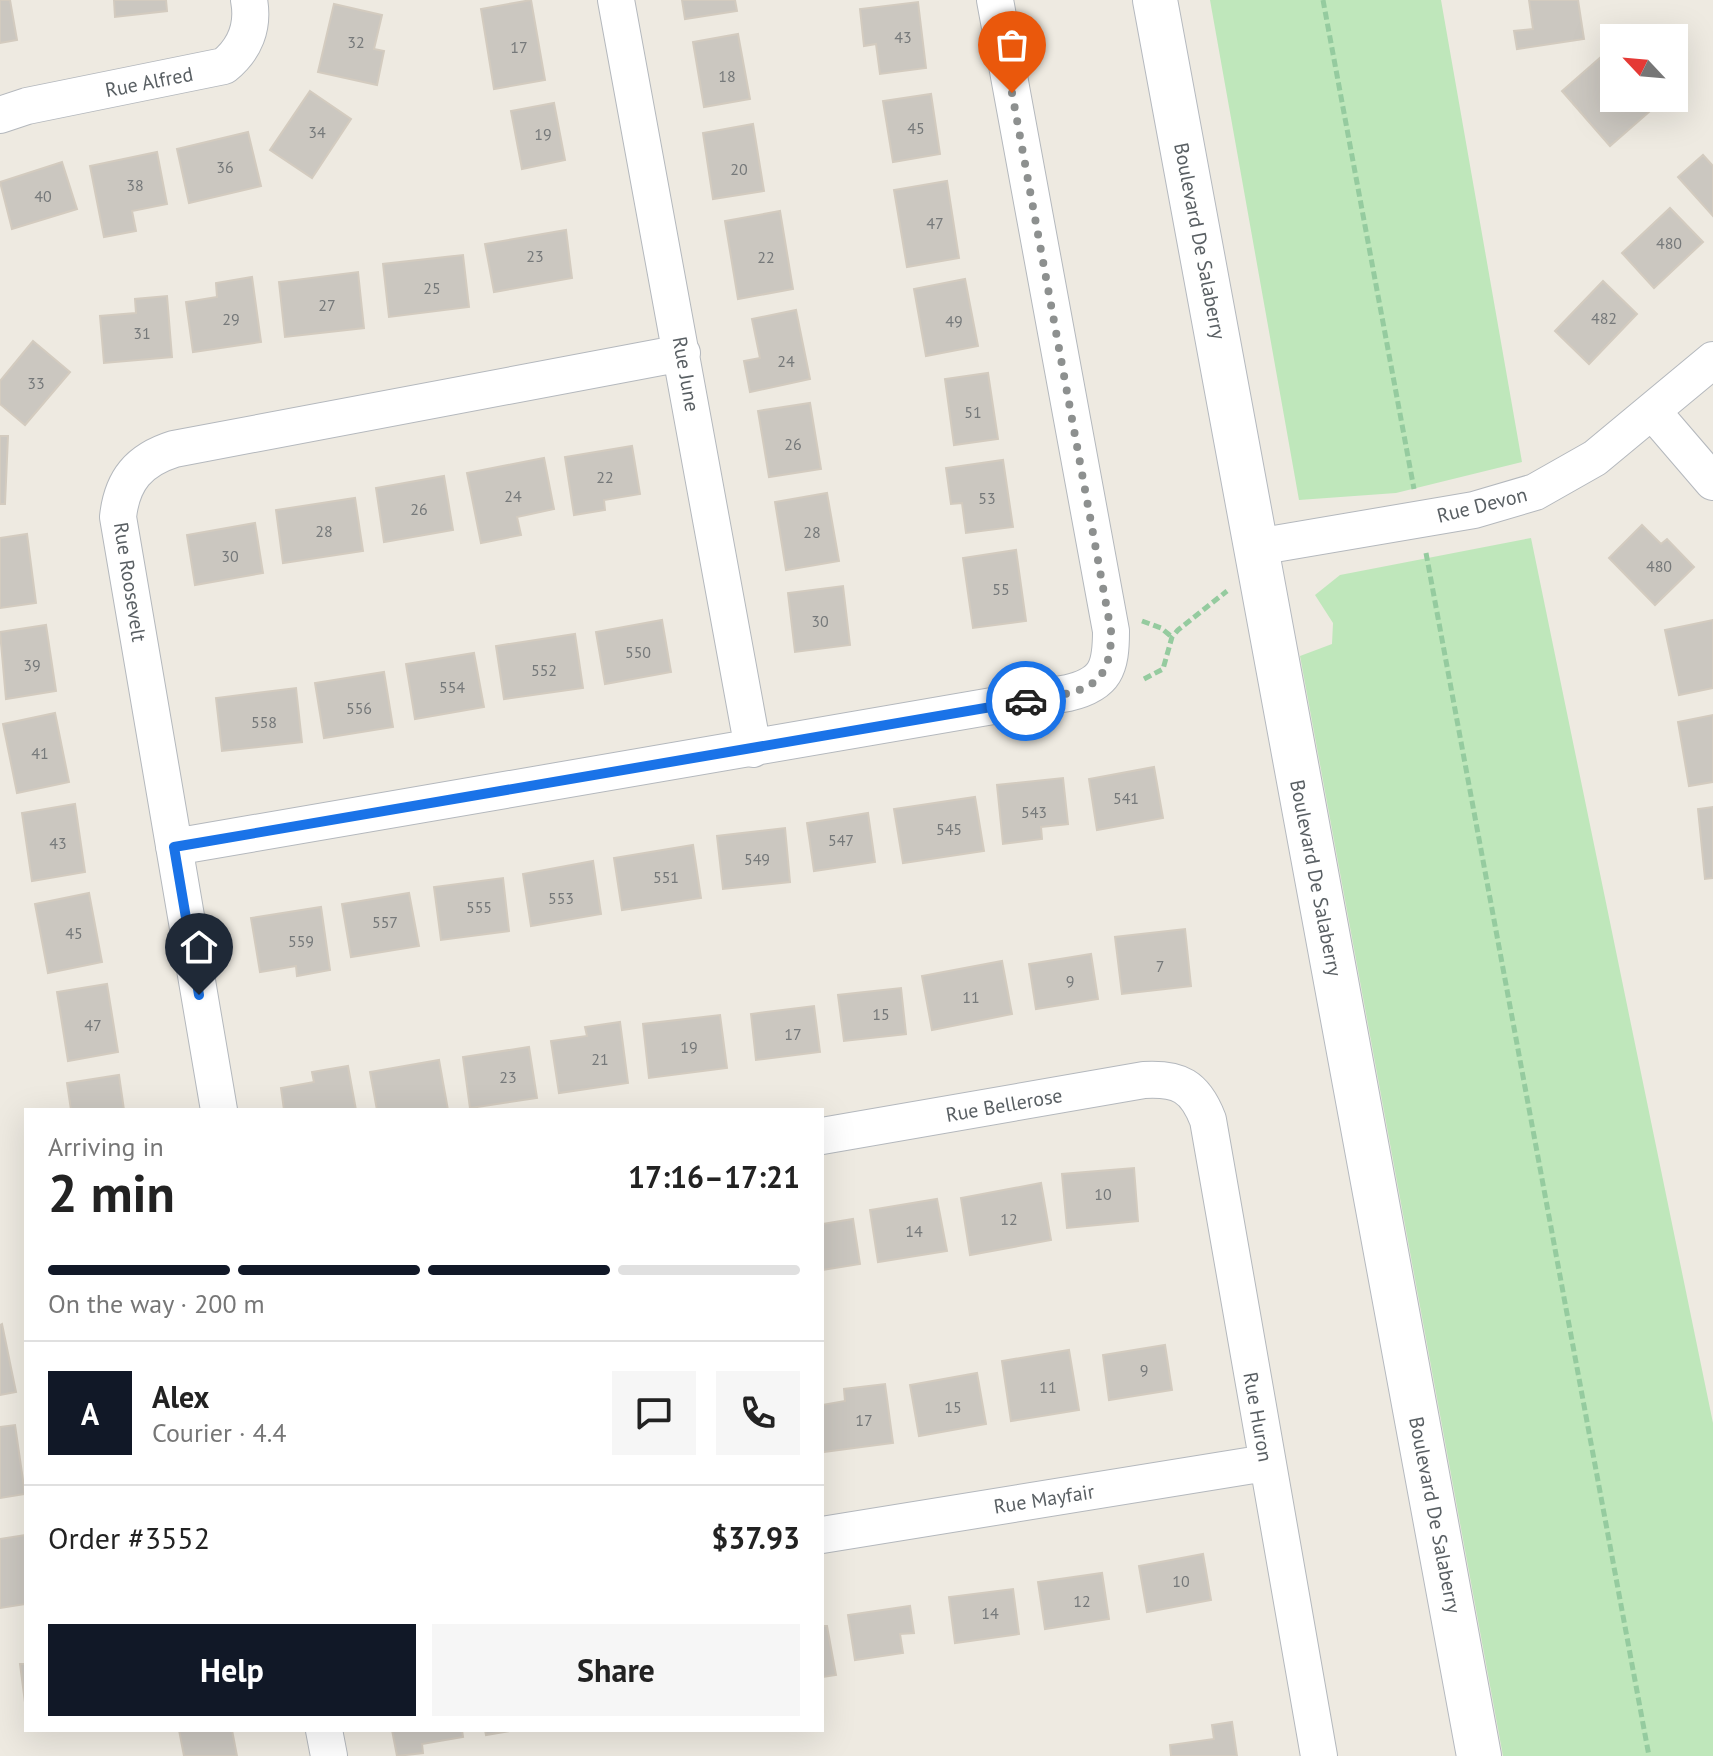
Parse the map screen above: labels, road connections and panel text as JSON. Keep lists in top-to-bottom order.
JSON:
{
  "streets": {
    "street": [
      "Rue Alfred",
      "Boulevard De Salaberry",
      "Rue June",
      "Rue Devon",
      "Rue Roosevelt",
      "Rue Bellerose",
      "Rue Huron",
      "Rue Mayfair"
    ]
  },
  "crossings": [
    ["Boulevard De Salaberry", "Rue Devon"],
    ["Rue June", "Rue Roosevelt"],
    ["Rue Bellerose", "Rue Huron"],
    ["Rue Huron", "Rue Mayfair"]
  ],
  "house_numbers": [
    "43",
    "32",
    "17",
    "18",
    "45",
    "34",
    "19",
    "36",
    "20",
    "38",
    "40",
    "47",
    "480",
    "23",
    "22",
    "25",
    "27",
    "482",
    "29",
    "49",
    "31",
    "24",
    "33",
    "51",
    "26",
    "22",
    "24",
    "53",
    "26",
    "28",
    "28",
    "30",
    "480",
    "55",
    "30",
    "550",
    "39",
    "552",
    "554",
    "556",
    "558",
    "41",
    "541",
    "543",
    "545",
    "547",
    "43",
    "549",
    "551",
    "553",
    "555",
    "557",
    "45",
    "559",
    "7",
    "9",
    "11",
    "15",
    "47",
    "17",
    "19",
    "21",
    "23",
    "10",
    "12",
    "14",
    "9",
    "11",
    "15",
    "17",
    "10",
    "12",
    "14"
  ],
  "north": "top left",
  "page": {
    "heading": ["2 min", "Arriving in", "17:16–17:21"],
    "panel": [
      "Alex",
      "Courier · 4.4",
      "Order #3552",
      "$37.93"
    ],
    "bar": "On the way · 200 m",
    "round": "A",
    "buttons": ["Help", "Share"]
  }
}
